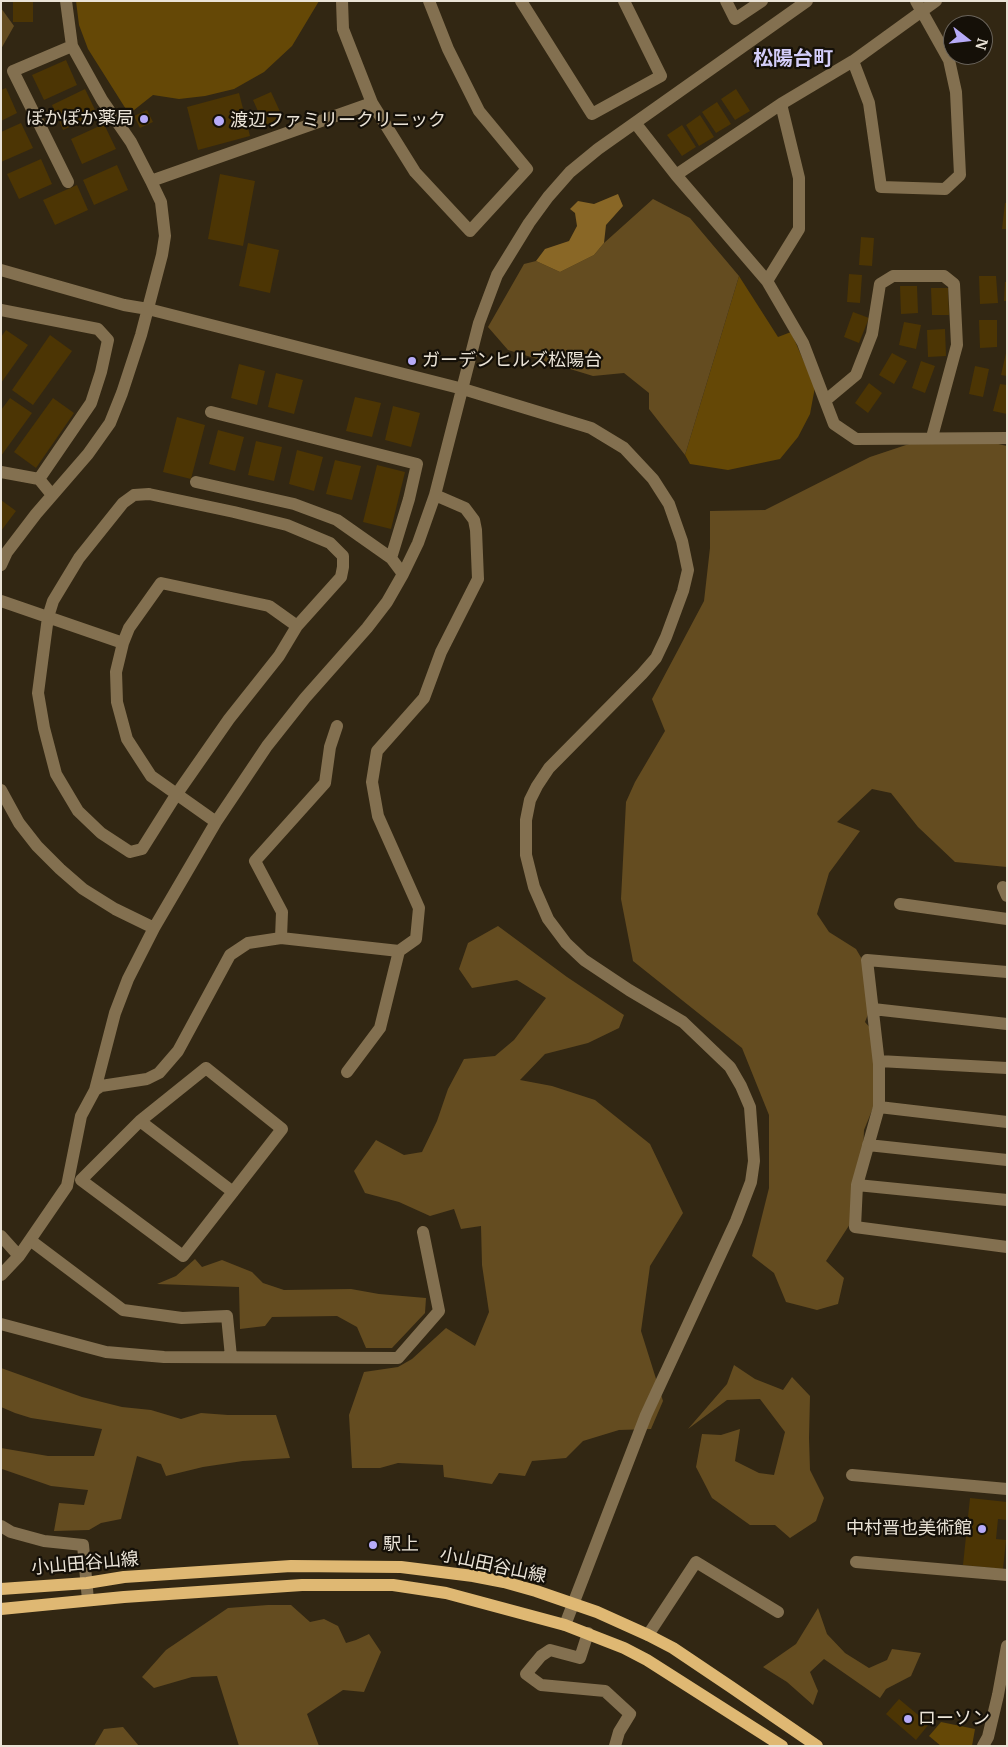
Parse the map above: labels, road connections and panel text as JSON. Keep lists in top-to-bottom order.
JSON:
{
  "streets": {
    "main road": ["小山田谷山線"]
  },
  "districts": ["松陽台町"],
  "places": [
    "ぽかぽか薬局",
    "渡辺ファミリークリニック",
    "ガーデンヒルズ松陽台",
    "中村晋也美術館",
    "駅上",
    "ローソン"
  ],
  "north": "right"
}
